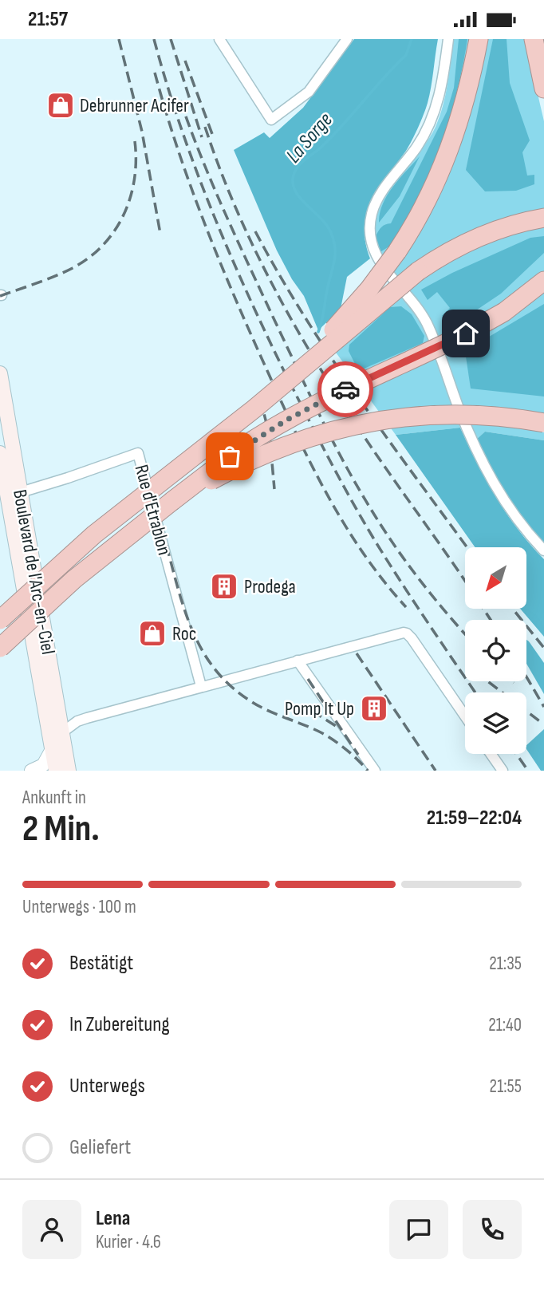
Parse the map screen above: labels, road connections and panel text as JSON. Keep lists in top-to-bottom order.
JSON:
{
  "streets": {
    "main road": ["Boulevard de l'Arc-en-Ciel"],
    "street": ["Rue d'Etrablon"]
  },
  "crossings": [
    ["Rue d'Etrablon", "Boulevard de l'Arc-en-Ciel"]
  ],
  "water": ["La Sorge"],
  "places": {
    "shop": ["Debrunner Acifer", "Roc"],
    "building": ["Prodega", "Pomp It Up"]
  },
  "north": "bottom left",
  "page": {
    "status": "21:57",
    "heading": ["2 Min.", "Ankunft in", "21:59–22:04"],
    "panel": ["Lena", "Kurier · 4.6"],
    "bar": "Unterwegs · 100 m",
    "list": [
      ["Bestätigt", "21:35"],
      ["In Zubereitung", "21:40"],
      ["Unterwegs", "21:55"],
      "Geliefert"
    ]
  }
}
